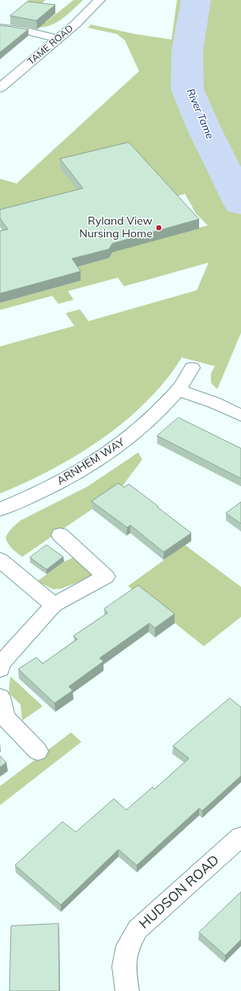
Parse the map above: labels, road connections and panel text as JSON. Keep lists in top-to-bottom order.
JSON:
{
  "streets": {
    "street": ["TAME ROAD", "ARNHEM WAY", "HUDSON ROAD"]
  },
  "water": ["River Tame"],
  "places": ["Ryland View Nursing Home"]
}
